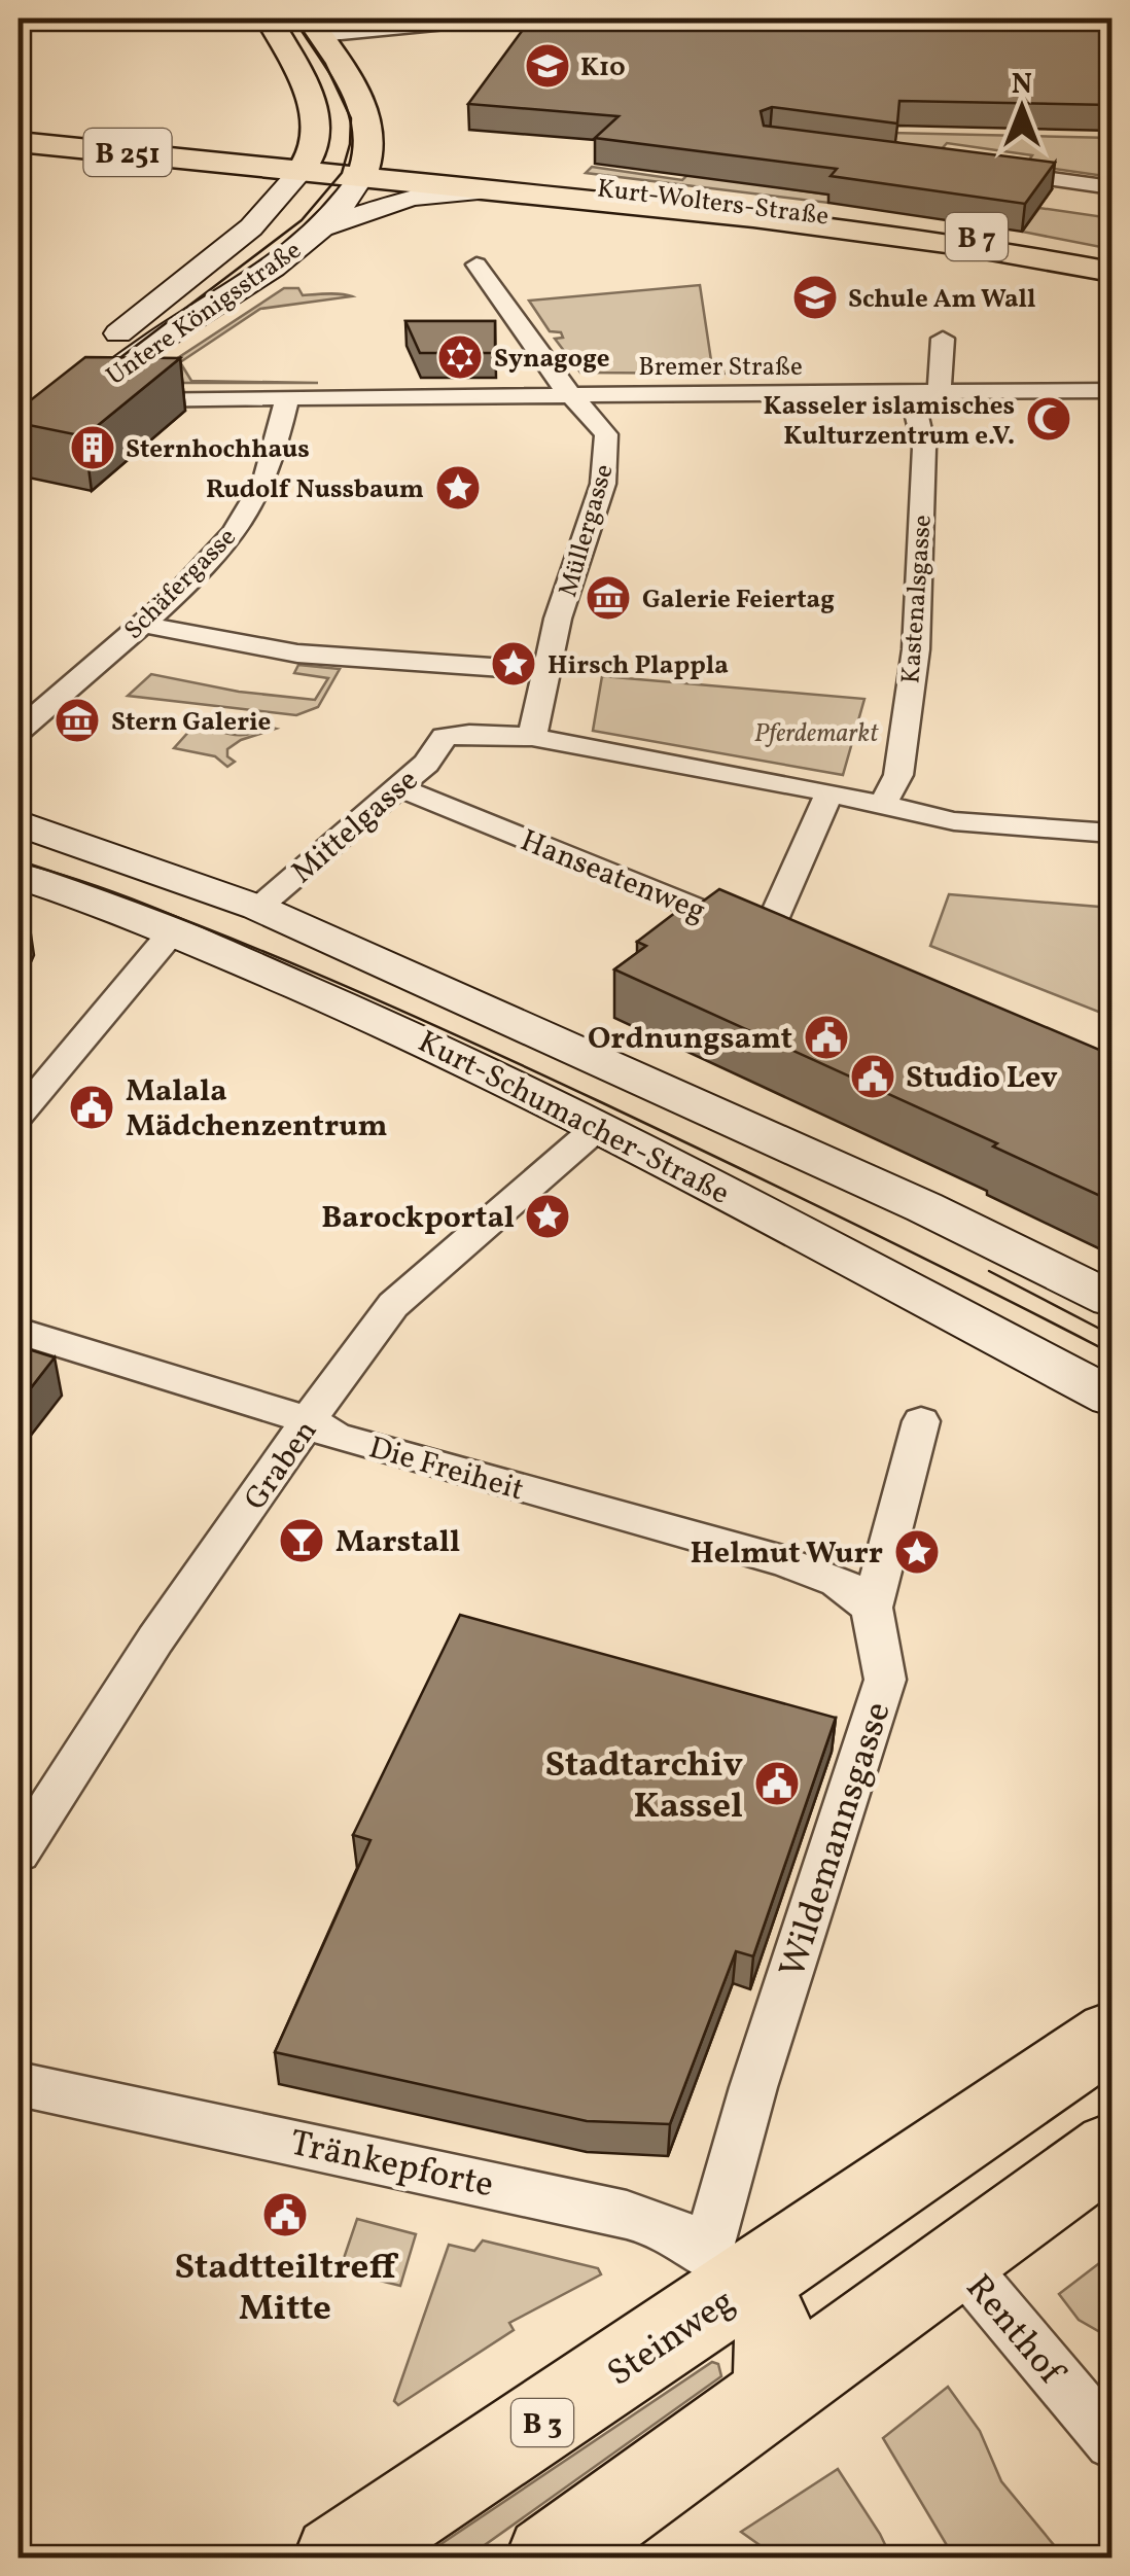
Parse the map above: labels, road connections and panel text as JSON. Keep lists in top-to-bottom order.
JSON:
{
  "streets": {
    "main road": [
      "B 251",
      "Kurt-Wolters-Straße",
      "B 7",
      "Untere Königsstraße",
      "Kurt-Schumacher-Straße",
      "Steinweg",
      "B 3"
    ],
    "street": [
      "Bremer Straße",
      "Müllergasse",
      "Schäfergasse",
      "Kastenalsgasse",
      "Mittelgasse",
      "Hanseatenweg",
      "Graben",
      "Die Freiheit",
      "Wildemannsgasse",
      "Tränkepforte",
      "Renthof"
    ]
  },
  "crossings": [
    ["B 251", "B 7"],
    ["B 251", "Untere Königsstraße"],
    ["Kurt-Wolters-Straße", "B 7"],
    ["Kurt-Wolters-Straße", "Untere Königsstraße"],
    ["B 7", "Untere Königsstraße"],
    ["Untere Königsstraße", "Bremer Straße"],
    ["Bremer Straße", "Müllergasse"],
    ["Bremer Straße", "Schäfergasse"],
    ["Bremer Straße", "Kastenalsgasse"],
    ["Müllergasse", "Mittelgasse"],
    ["Mittelgasse", "Hanseatenweg"],
    ["Mittelgasse", "Kurt-Schumacher-Straße"],
    ["Kurt-Schumacher-Straße", "Graben"],
    ["Graben", "Die Freiheit"],
    ["Die Freiheit", "Wildemannsgasse"],
    ["Wildemannsgasse", "Tränkepforte"],
    ["Wildemannsgasse", "Steinweg"],
    ["Tränkepforte", "Steinweg"]
  ],
  "parks": ["Pferdemarkt"],
  "places": {
    "school or university": ["K10", "Schule Am Wall"],
    "synagogue": ["Synagoge"],
    "mosque": ["Kasseler islamisches Kulturzentrum e.V."],
    "building": ["Sternhochhaus"],
    "place": [
      "Rudolf Nussbaum",
      "Hirsch Plappla",
      "Barockportal",
      "Helmut Wurr"
    ],
    "museum": ["Galerie Feiertag", "Stern Galerie"],
    "public building": [
      "Ordnungsamt",
      "Studio Lev",
      "Malala Mädchenzentrum",
      "Stadtarchiv Kassel",
      "Stadtteiltreff Mitte"
    ],
    "bar": ["Marstall"]
  },
  "north": "top"
}
